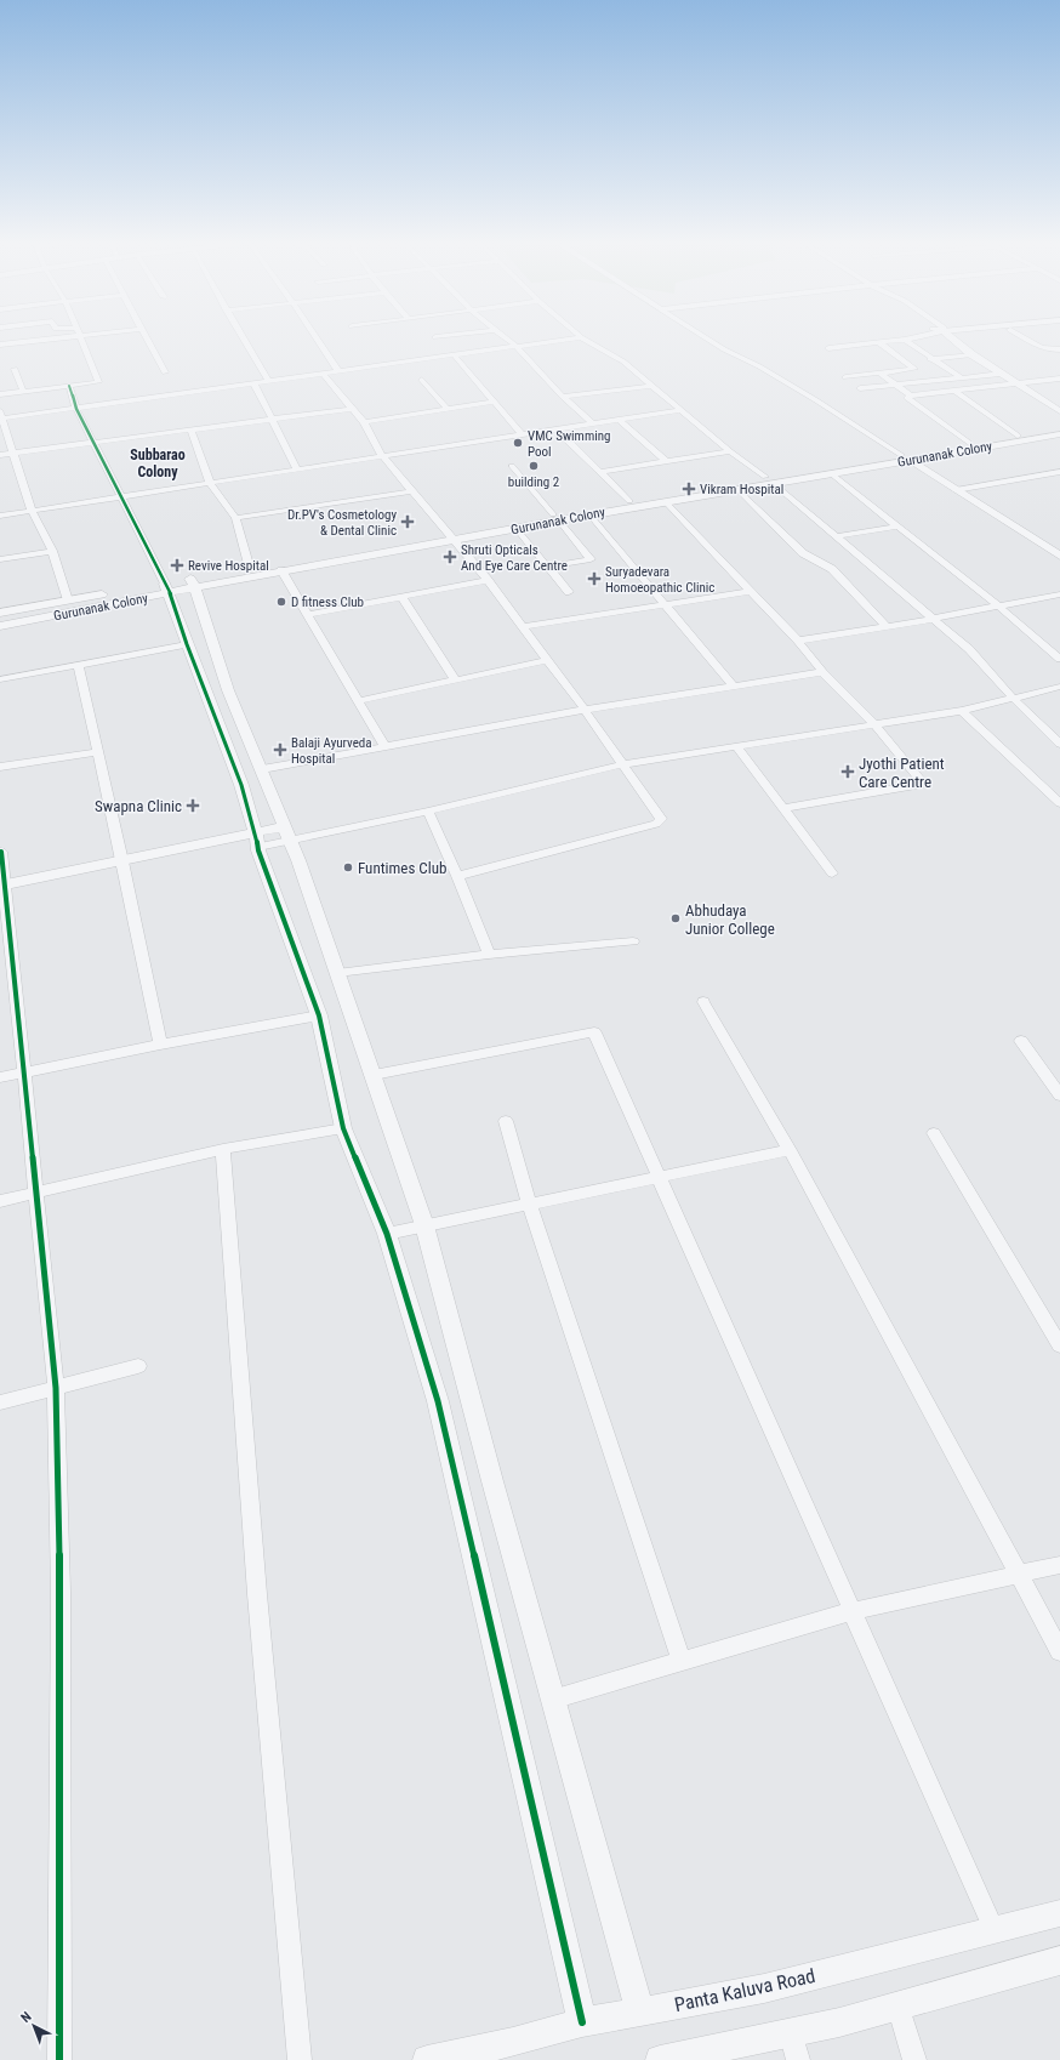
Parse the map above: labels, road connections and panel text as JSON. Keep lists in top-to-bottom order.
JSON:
{
  "streets": {
    "street": ["Gurunanak Colony", "Panta Kaluva Road"]
  },
  "districts": ["Subbarao Colony"],
  "places": {
    "other": [
      "VMC Swimming Pool",
      "building 2",
      "D fitness Club",
      "Funtimes Club",
      "Abhudaya Junior College"
    ],
    "health": [
      "Vikram Hospital",
      "Dr.PV's Cosmetology & Dental Clinic",
      "Shruti Opticals And Eye Care Centre",
      "Revive Hospital",
      "Suryadevara Homoeopathic Clinic",
      "Balaji Ayurveda Hospital",
      "Jyothi Patient Care Centre",
      "Swapna Clinic"
    ]
  },
  "north": "top left"
}
